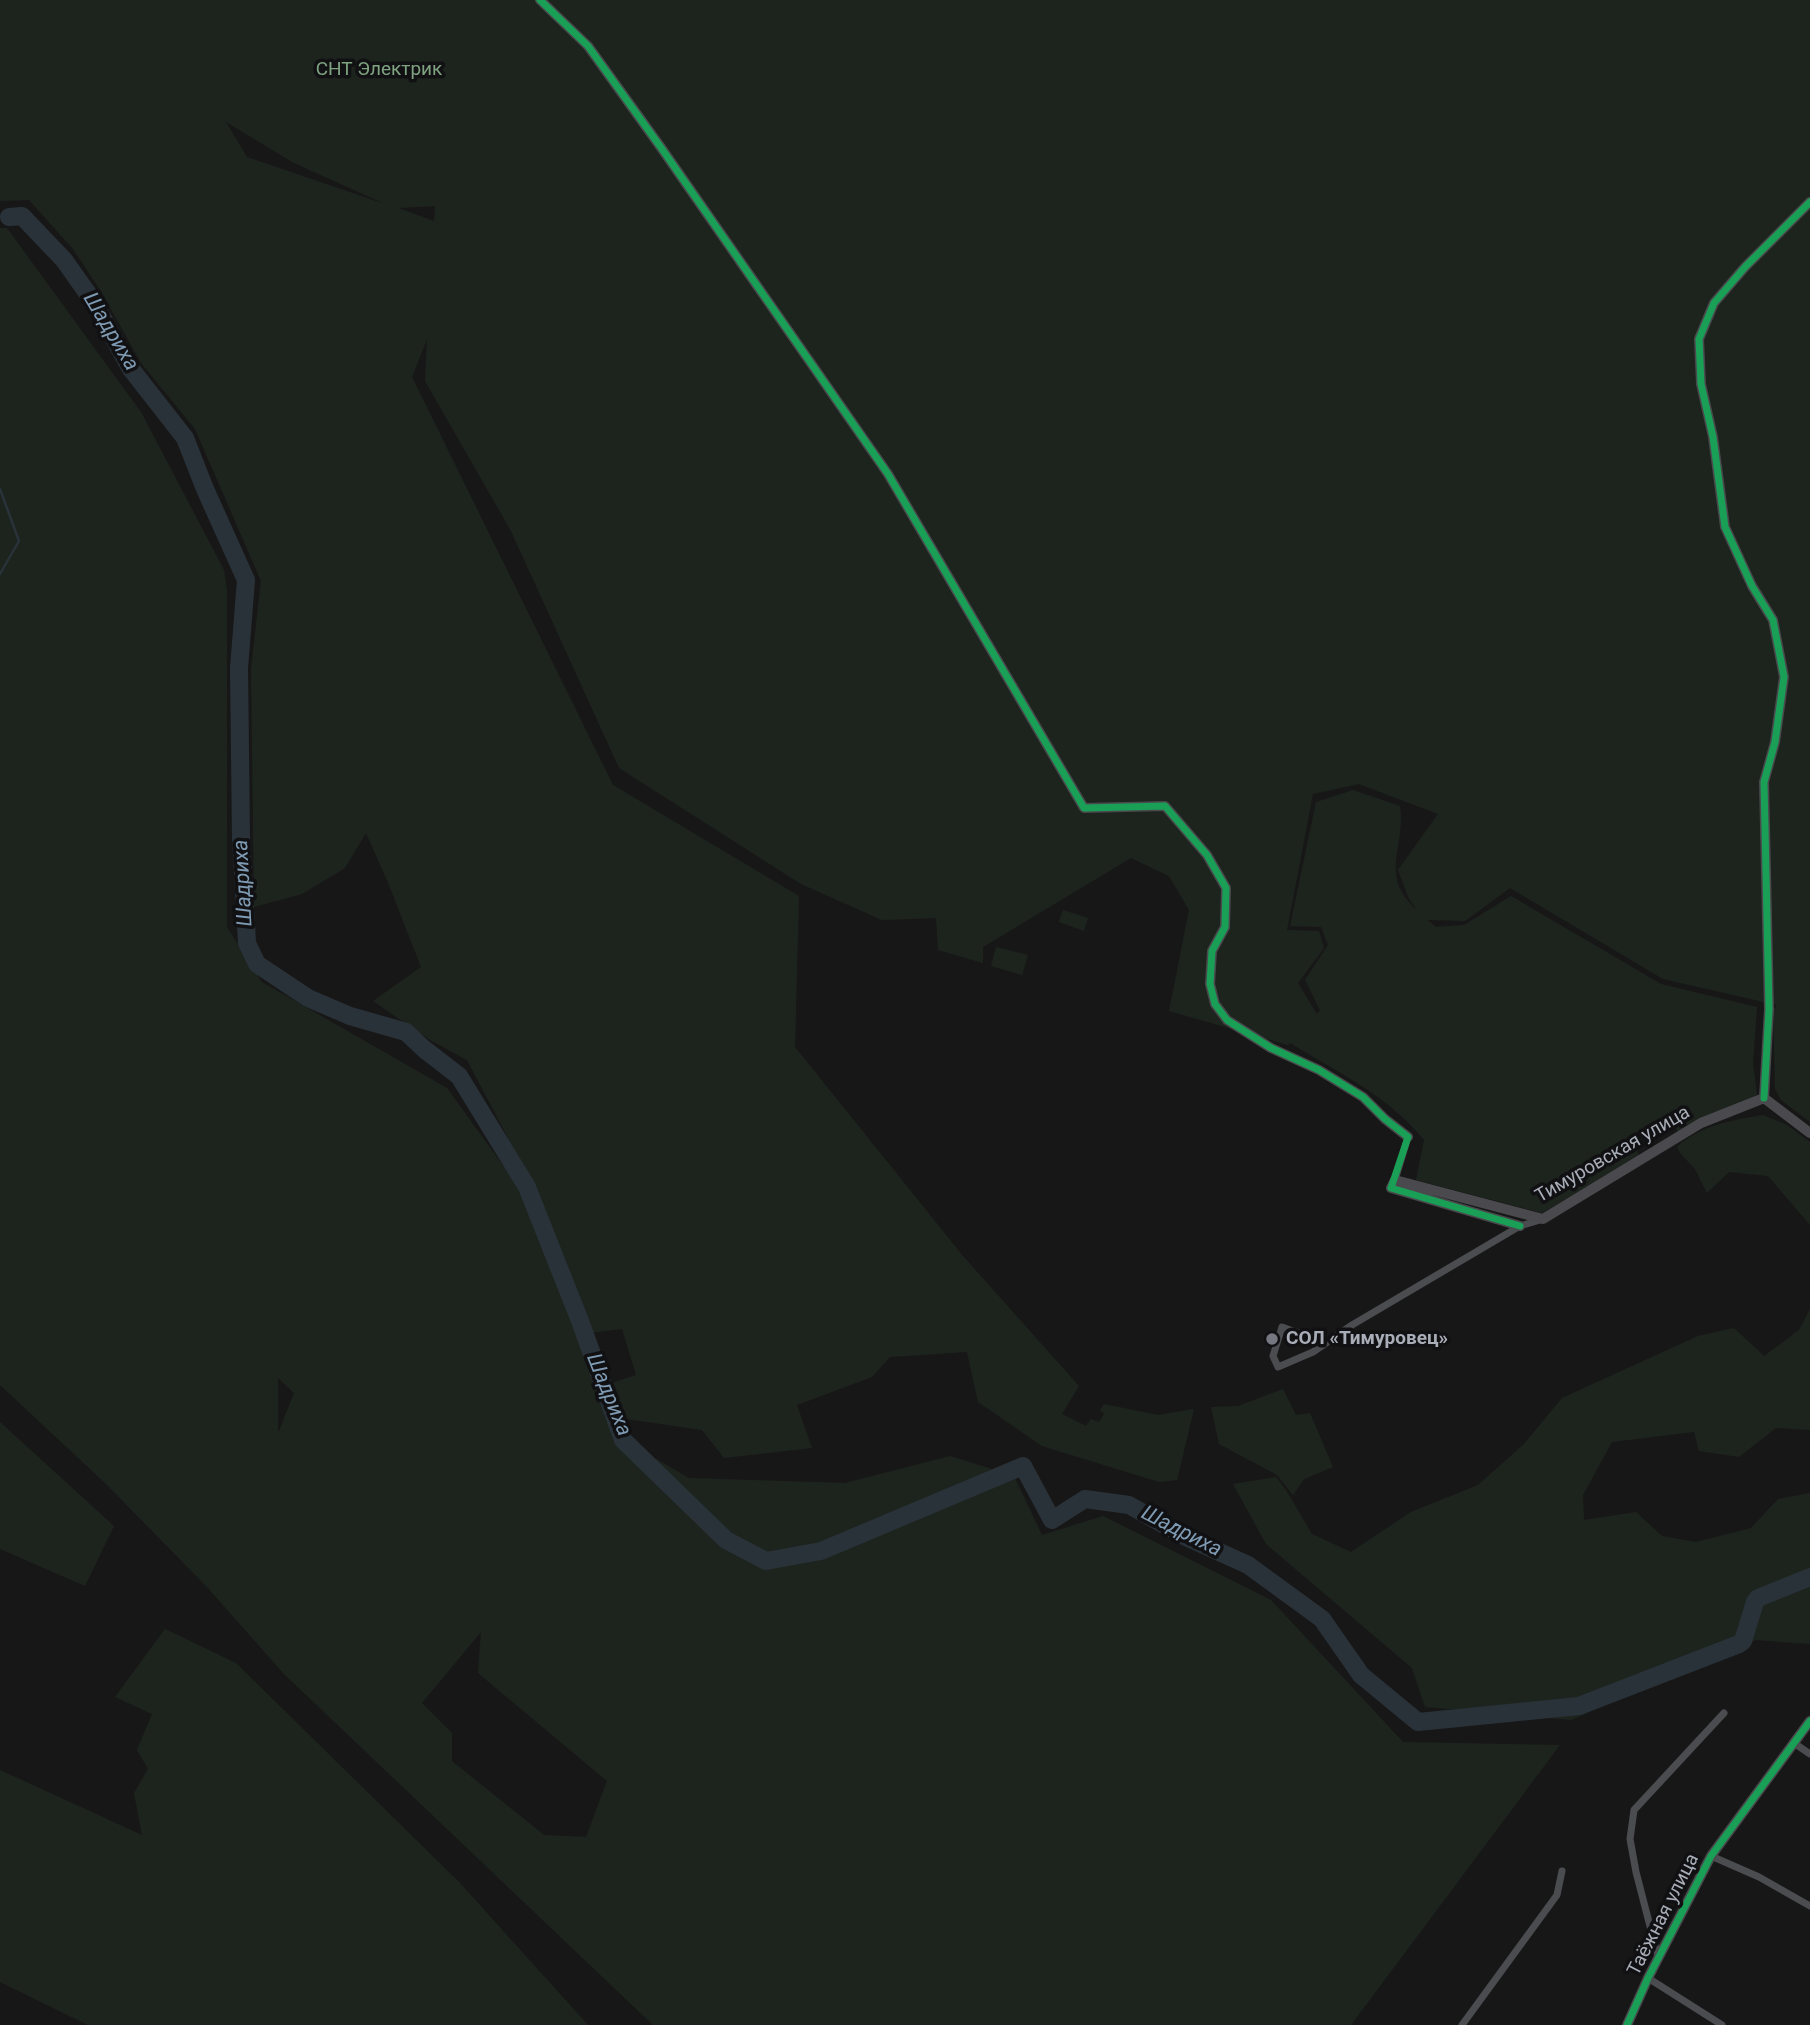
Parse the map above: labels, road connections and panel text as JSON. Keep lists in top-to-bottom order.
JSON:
{
  "streets": {
    "street": ["Тимуровская улица", "Таёжная улица"]
  },
  "water": ["Шадриха"],
  "parks": ["СНТ Электрик"],
  "places": ["СОЛ «Тимуровец»"]
}
